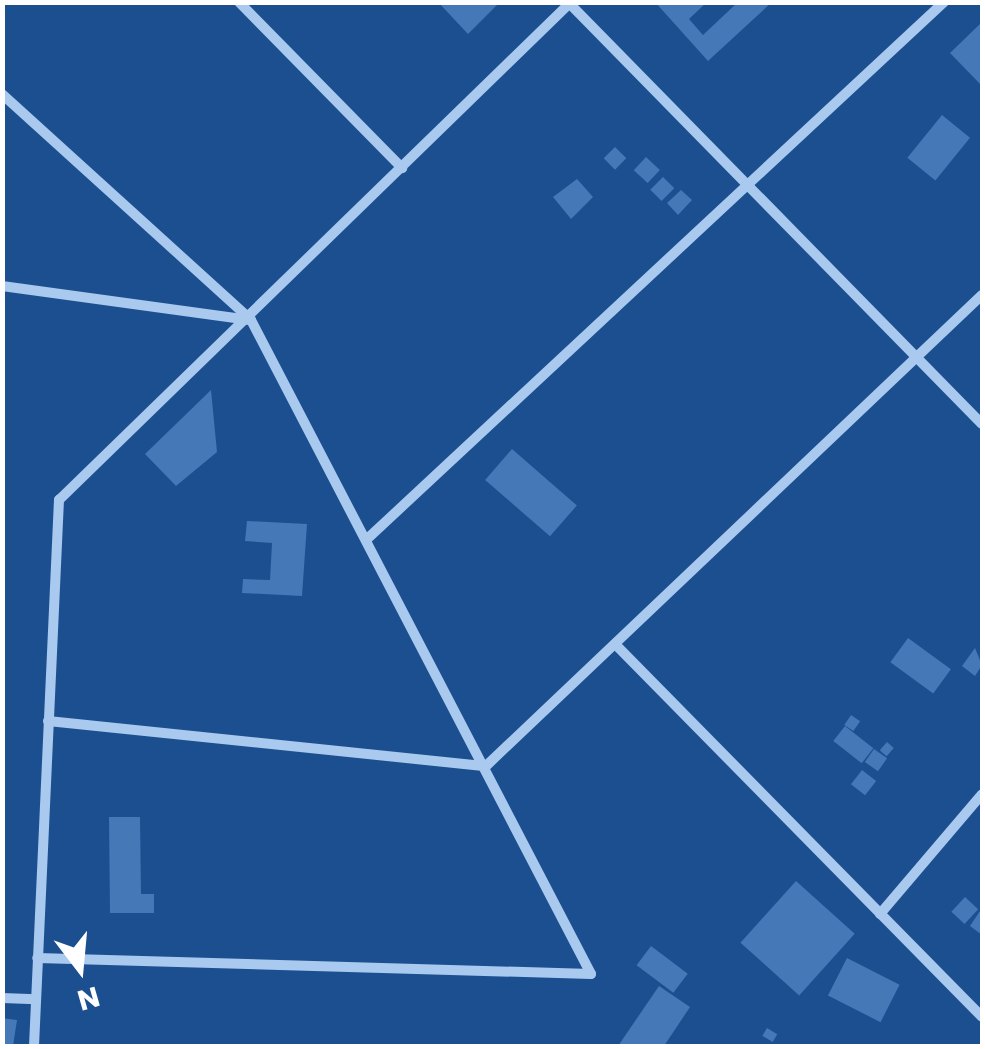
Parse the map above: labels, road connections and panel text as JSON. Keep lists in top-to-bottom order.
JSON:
{
  "north": "bottom"
}
